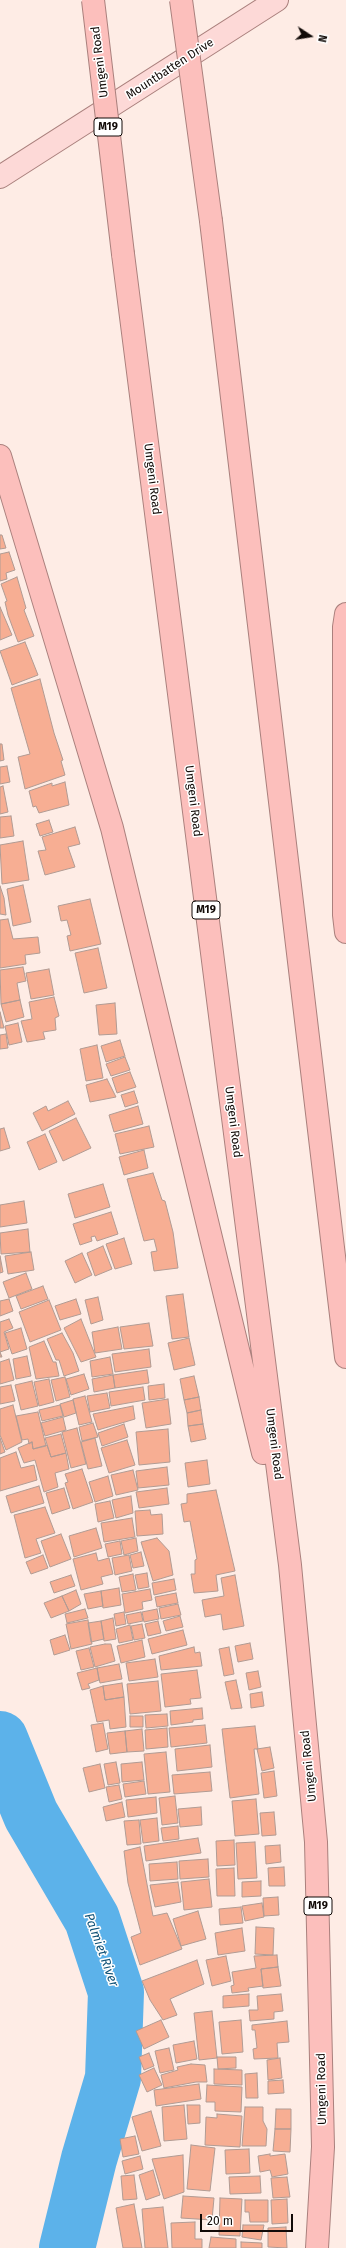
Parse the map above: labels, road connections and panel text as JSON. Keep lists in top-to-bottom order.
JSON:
{
  "streets": {
    "highway": ["Umgeni Road", "M19"],
    "main road": ["Mountbatten Drive"]
  },
  "water": ["Palmiet River"],
  "scale_bar": "20 m",
  "north": "right"
}
